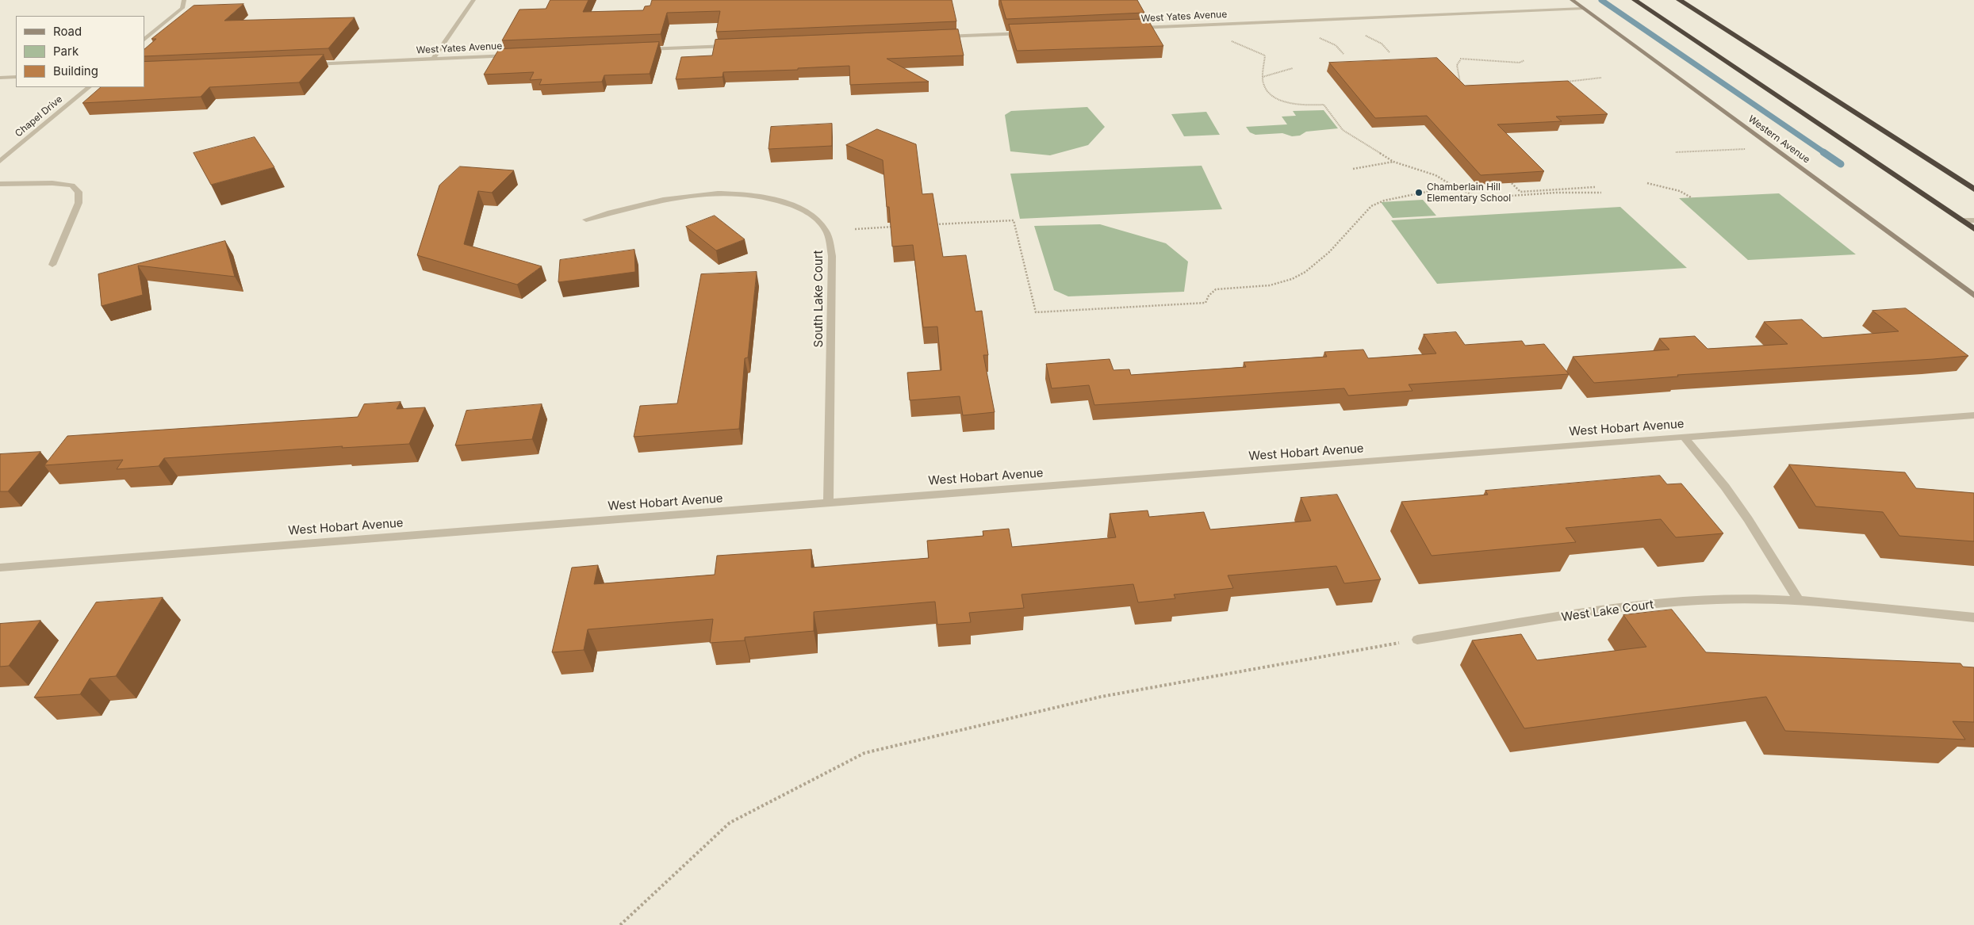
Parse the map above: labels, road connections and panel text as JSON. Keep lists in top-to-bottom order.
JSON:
{
  "streets": {
    "street": [
      "West Yates Avenue",
      "Chapel Drive",
      "Western Avenue",
      "South Lake Court",
      "West Hobart Avenue",
      "West Lake Court"
    ]
  },
  "crossings": [
    ["West Yates Avenue", "Western Avenue"],
    ["South Lake Court", "West Hobart Avenue"]
  ],
  "places": ["Chamberlain Hill Elementary School"],
  "legend": ["Road", "Park", "Building"]
}
